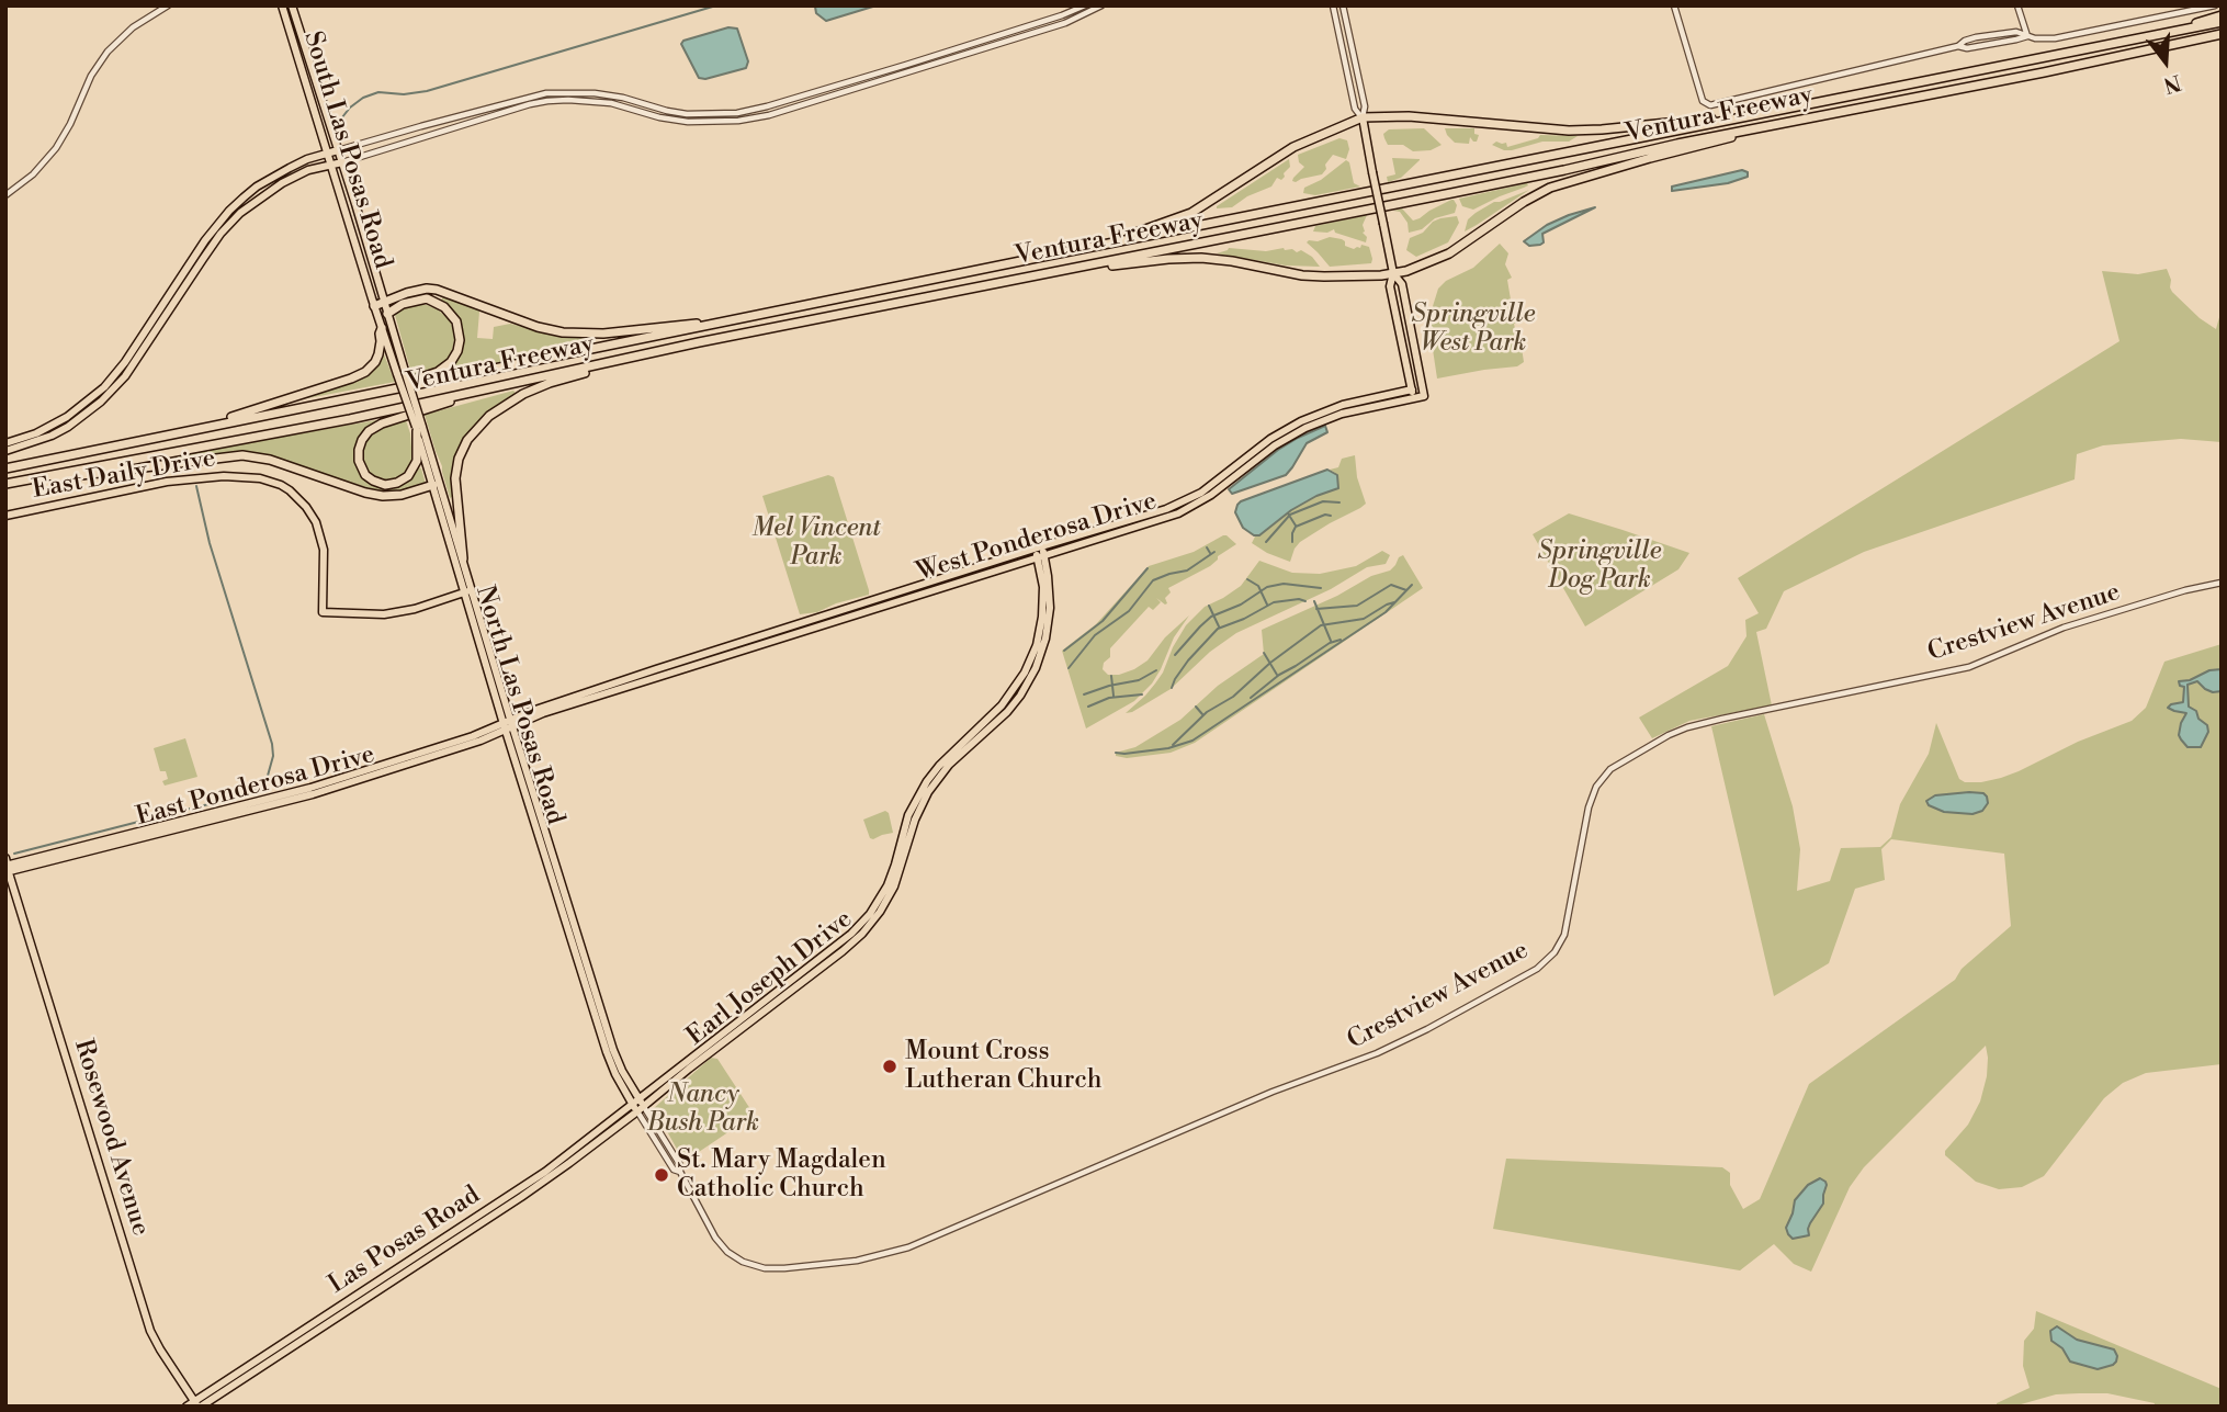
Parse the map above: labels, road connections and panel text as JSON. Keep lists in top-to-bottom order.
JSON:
{
  "streets": {
    "highway": ["Ventura Freeway"],
    "main road": [
      "South Las Posas Road",
      "East Daily Drive",
      "West Ponderosa Drive",
      "North Las Posas Road",
      "East Ponderosa Drive",
      "Earl Joseph Drive",
      "Rosewood Avenue",
      "Las Posas Road"
    ],
    "street": ["Crestview Avenue"]
  },
  "crossings": [
    ["South Las Posas Road", "North Las Posas Road"],
    ["East Daily Drive", "North Las Posas Road"],
    ["West Ponderosa Drive", "North Las Posas Road"],
    ["West Ponderosa Drive", "East Ponderosa Drive"],
    ["West Ponderosa Drive", "Earl Joseph Drive"],
    ["Crestview Avenue", "North Las Posas Road"],
    ["Crestview Avenue", "Earl Joseph Drive"],
    ["Crestview Avenue", "Las Posas Road"],
    ["North Las Posas Road", "East Ponderosa Drive"],
    ["North Las Posas Road", "Earl Joseph Drive"],
    ["North Las Posas Road", "Las Posas Road"],
    ["East Ponderosa Drive", "Rosewood Avenue"],
    ["Earl Joseph Drive", "Las Posas Road"],
    ["Rosewood Avenue", "Las Posas Road"]
  ],
  "parks": [
    "Springville West Park",
    "Mel Vincent Park",
    "Springville Dog Park",
    "Nancy Bush Park"
  ],
  "places": ["Mount Cross Lutheran Church", "St. Mary Magdalen Catholic Church"],
  "north": "bottom"
}
